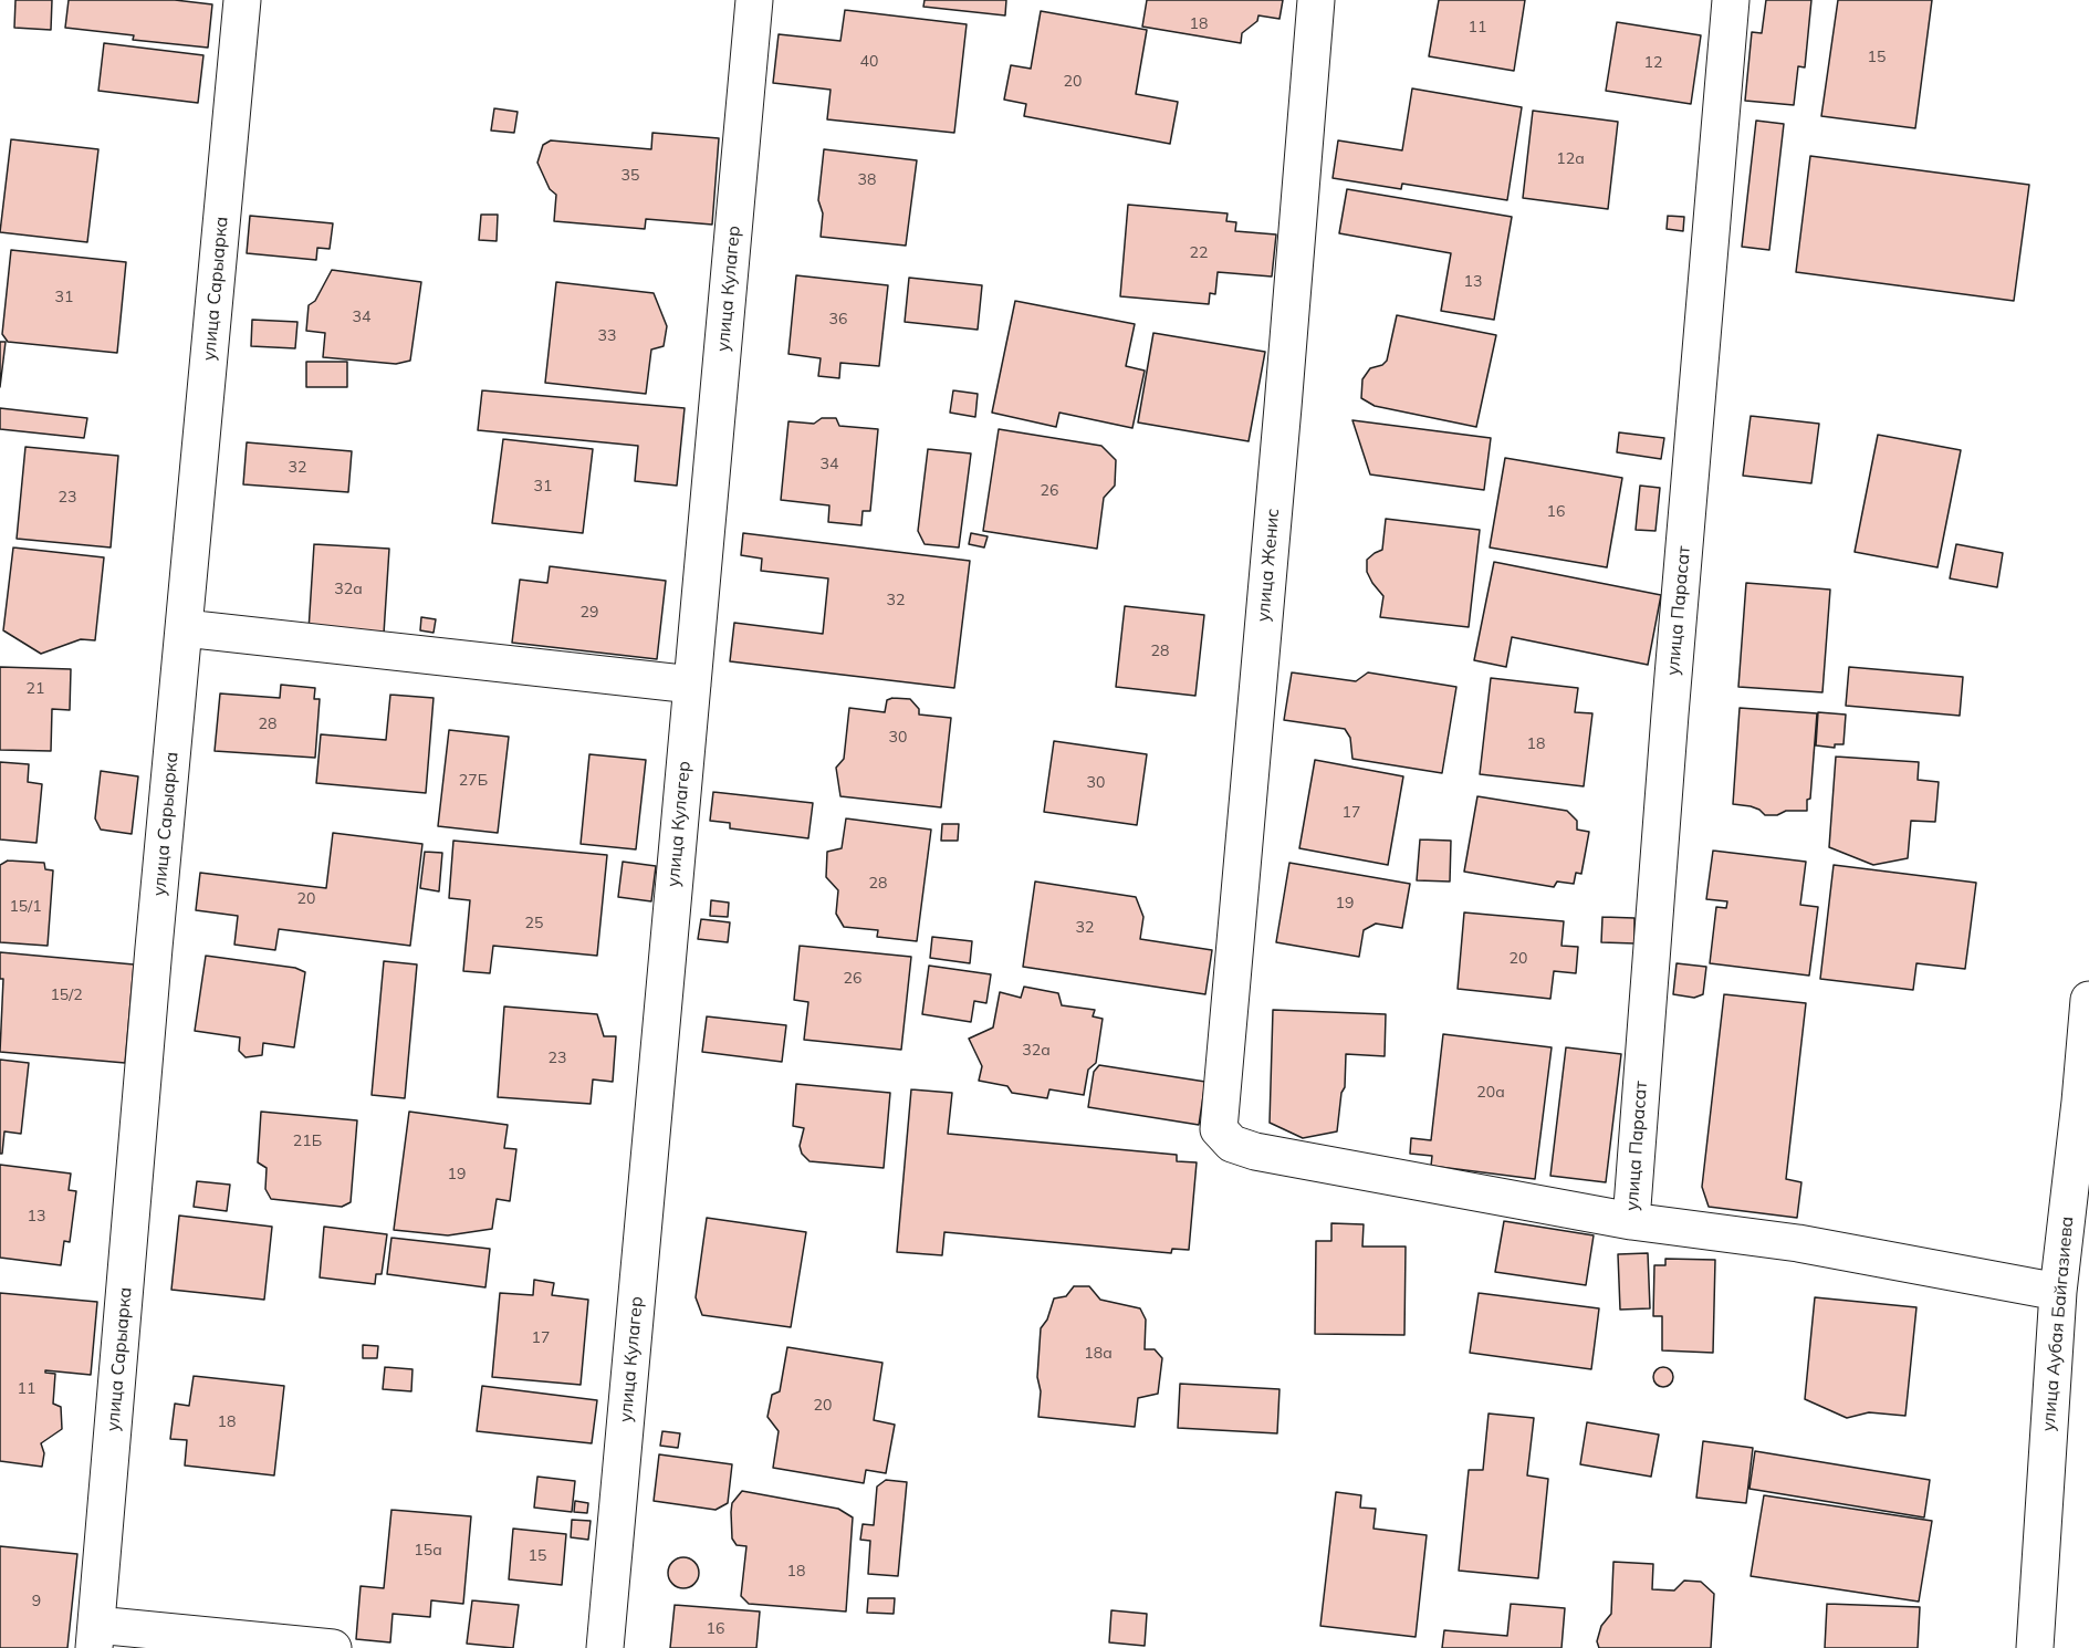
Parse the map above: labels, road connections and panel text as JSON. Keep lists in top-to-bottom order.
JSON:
{
  "streets": {
    "street": [
      "улица Сарыарка",
      "улица Кулагер",
      "улица Женис",
      "улица Парасат",
      "улица Аубая Байгазиева"
    ]
  },
  "crossings": [
    ["улица Женис", "улица Парасат"]
  ],
  "house_numbers": [
    "18",
    "11",
    "15",
    "40",
    "12",
    "20",
    "12а",
    "35",
    "38",
    "22",
    "13",
    "31",
    "34",
    "36",
    "33",
    "34",
    "32",
    "31",
    "26",
    "23",
    "16",
    "32а",
    "32",
    "29",
    "28",
    "21",
    "28",
    "30",
    "18",
    "27Б",
    "30",
    "17",
    "28",
    "20",
    "19",
    "15/1",
    "25",
    "32",
    "20",
    "26",
    "15/2",
    "32а",
    "23",
    "20а",
    "21Б",
    "19",
    "13",
    "17",
    "18а",
    "11",
    "20",
    "18",
    "15а",
    "15",
    "18",
    "9",
    "16"
  ]
}
